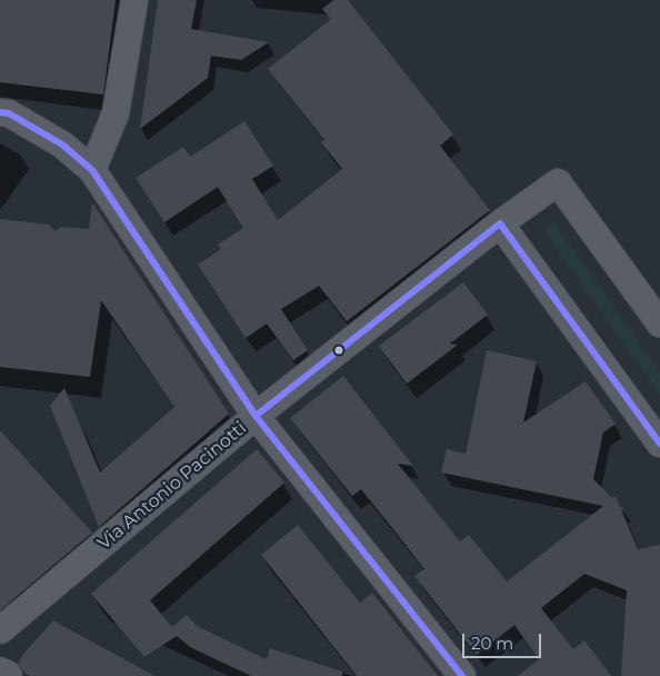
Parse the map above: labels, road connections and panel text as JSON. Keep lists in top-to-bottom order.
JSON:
{
  "streets": {
    "street": ["Via Antonio Pacinotti"]
  },
  "scale_bar": "20 m"
}
